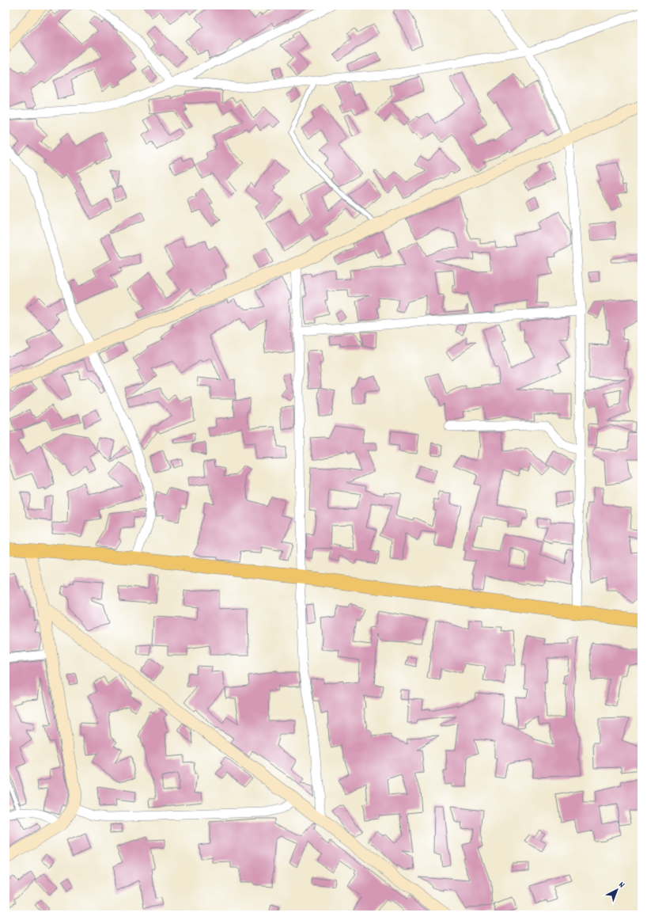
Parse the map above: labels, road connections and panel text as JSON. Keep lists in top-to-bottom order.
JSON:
{
  "north": "top right"
}
